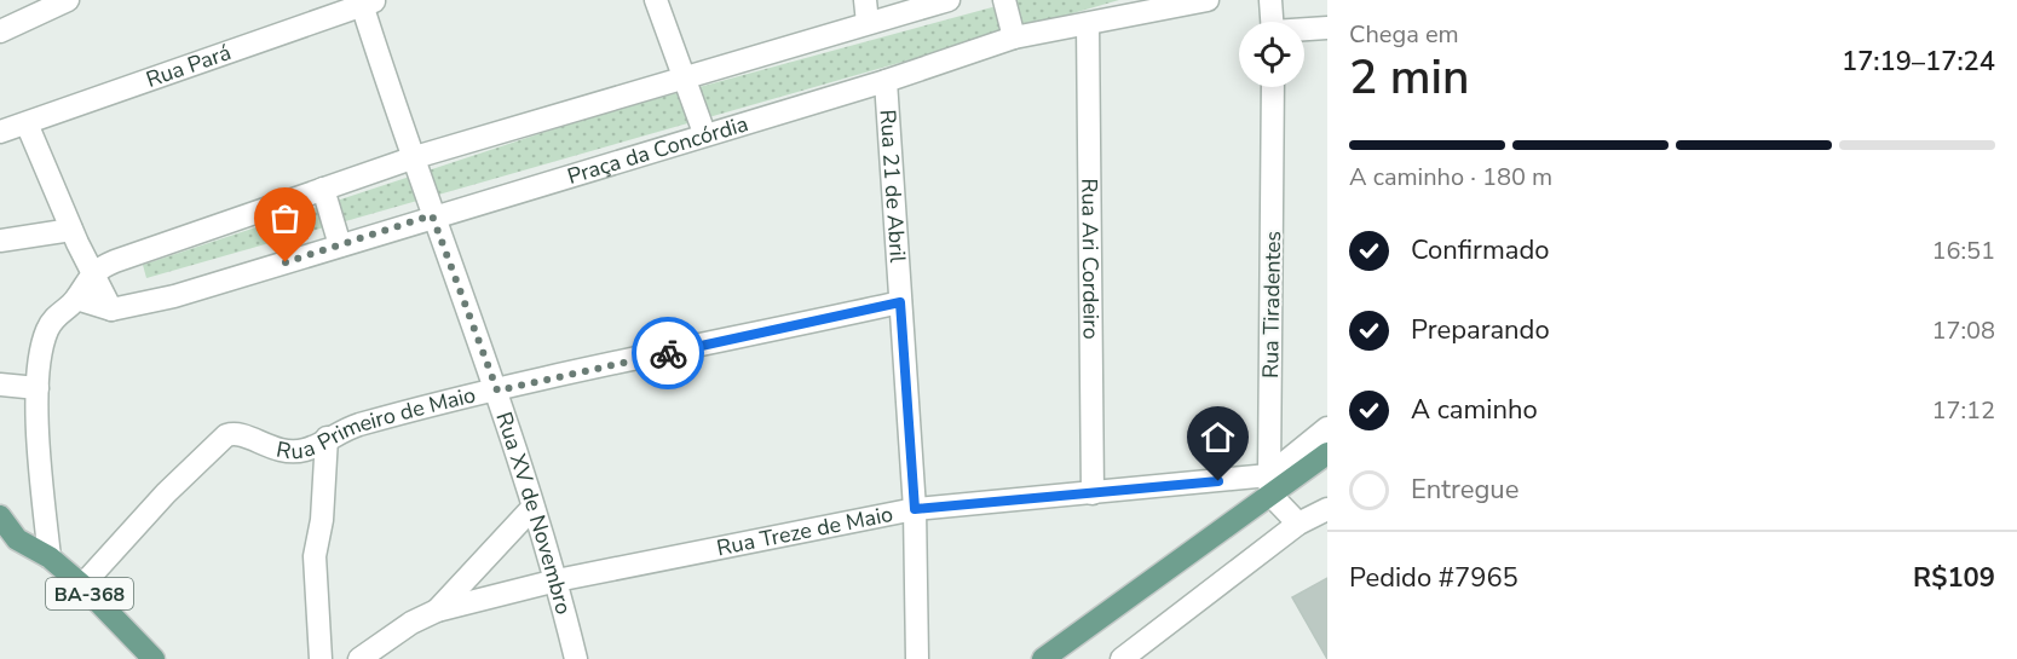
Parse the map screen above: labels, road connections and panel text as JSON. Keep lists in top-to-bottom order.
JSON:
{
  "streets": {
    "main road": ["BA-368"],
    "street": [
      "Rua Pará",
      "Praça da Concórdia",
      "Rua 21 de Abril",
      "Rua Ari Cordeiro",
      "Rua Tiradentes",
      "Rua Primeiro de Maio",
      "Rua XV de Novembro",
      "Rua Treze de Maio"
    ]
  },
  "crossings": [
    ["Rua Pará", "Rua XV de Novembro"],
    ["Praça da Concórdia", "Rua 21 de Abril"],
    ["Praça da Concórdia", "Rua Ari Cordeiro"],
    ["Praça da Concórdia", "Rua XV de Novembro"],
    ["Rua 21 de Abril", "Rua Primeiro de Maio"],
    ["Rua 21 de Abril", "Rua Treze de Maio"],
    ["Rua Ari Cordeiro", "Rua Treze de Maio"],
    ["Rua Tiradentes", "Rua Treze de Maio"],
    ["Rua Primeiro de Maio", "Rua XV de Novembro"],
    ["Rua Primeiro de Maio", "BA-368"],
    ["Rua XV de Novembro", "Rua Treze de Maio"]
  ],
  "page": {
    "heading": ["2 min", "Chega em", "17:19–17:24"],
    "panel": ["Pedido #7965", "R$109"],
    "bar": "A caminho · 180 m",
    "list": [
      ["Confirmado", "16:51"],
      ["Preparando", "17:08"],
      ["A caminho", "17:12"],
      "Entregue"
    ]
  }
}
